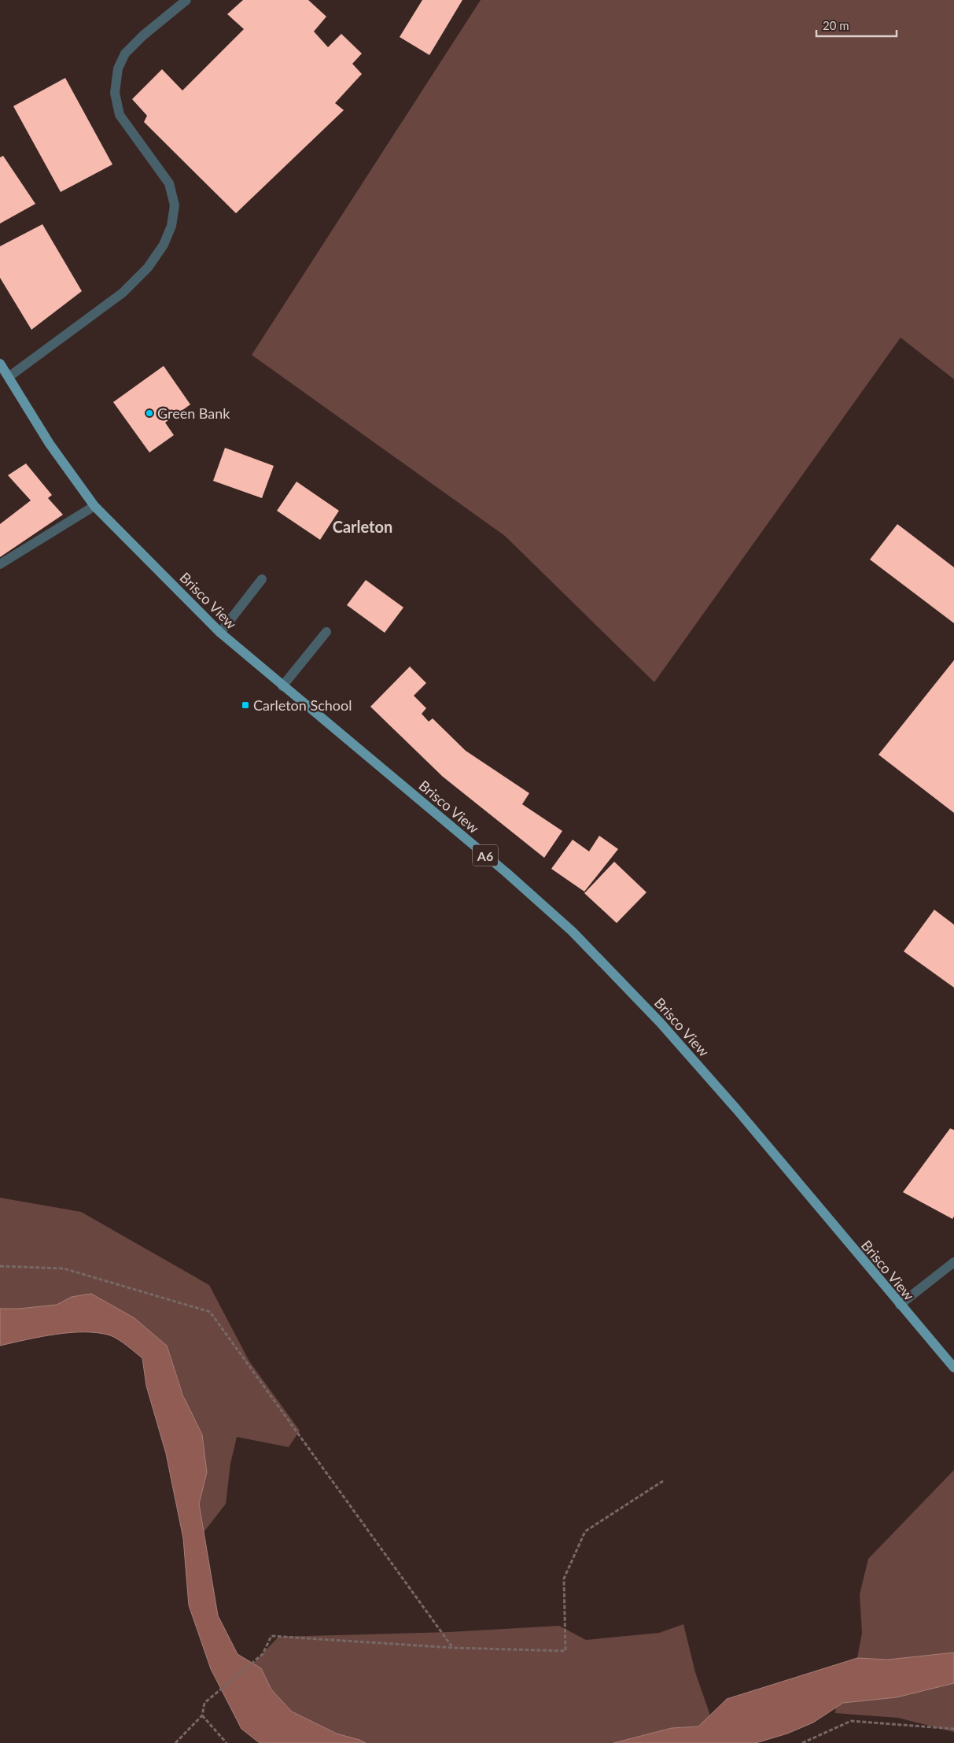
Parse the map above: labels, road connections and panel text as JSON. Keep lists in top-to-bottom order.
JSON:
{
  "streets": {
    "main road": ["Brisco View", "A6"]
  },
  "districts": ["Carleton"],
  "places": {
    "other": ["Green Bank"],
    "transit": ["Carleton School"]
  },
  "scale_bar": "20 m"
}
